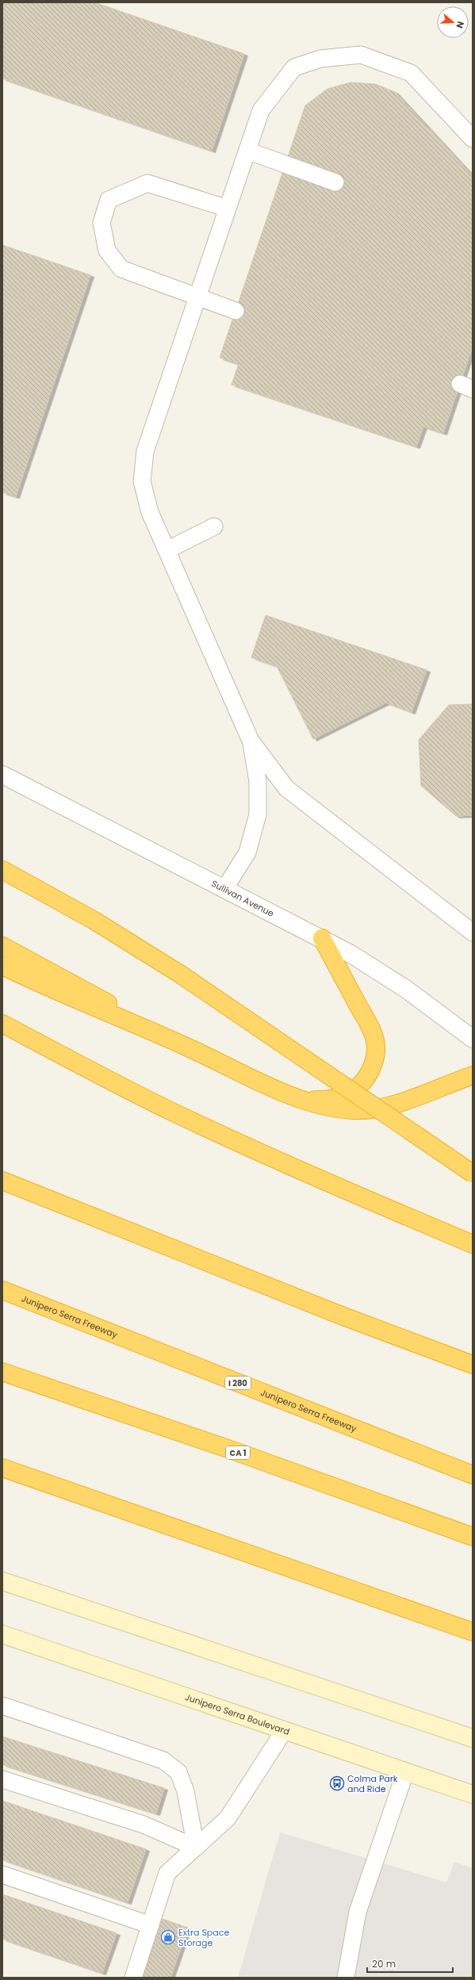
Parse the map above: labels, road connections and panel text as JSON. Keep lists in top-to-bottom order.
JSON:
{
  "streets": {
    "highway": ["Junipero Serra Freeway", "I 280", "CA 1"],
    "main road": ["Junipero Serra Boulevard"],
    "street": ["Sullivan Avenue"]
  },
  "places": {
    "bus stop": ["Colma Park and Ride"],
    "shop": ["Extra Space Storage"]
  },
  "scale_bar": "20 m",
  "north": "right"
}
